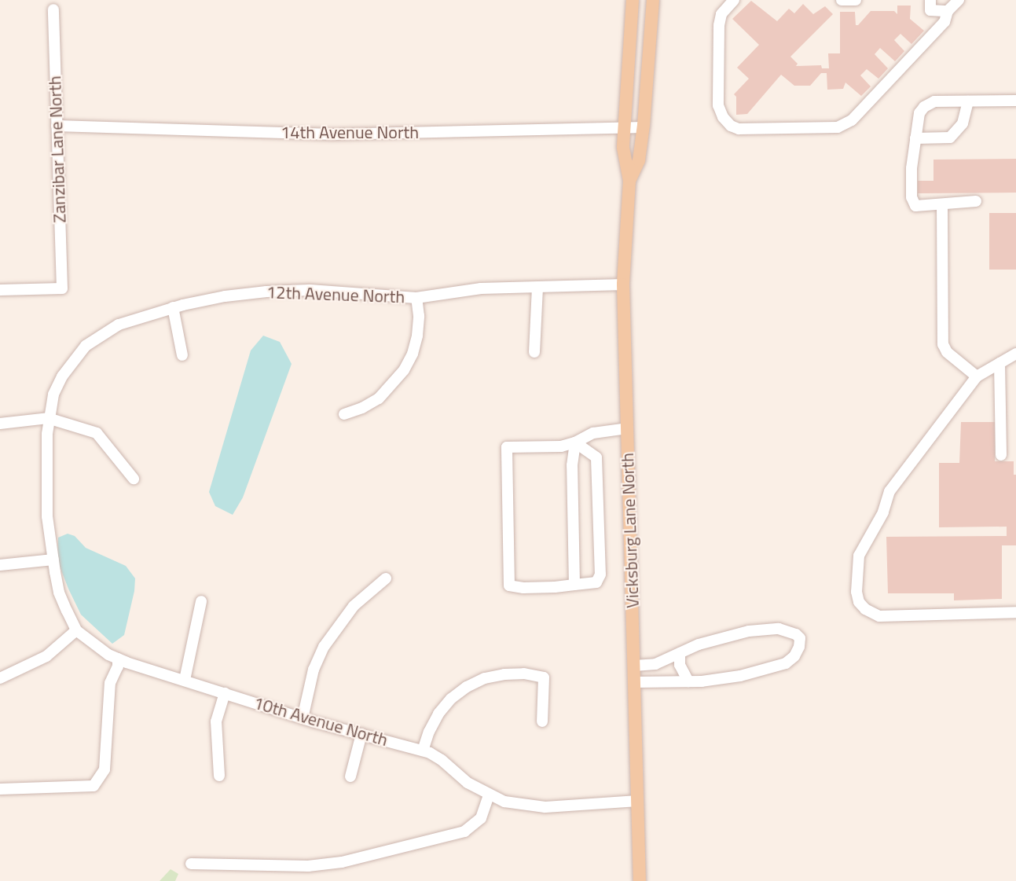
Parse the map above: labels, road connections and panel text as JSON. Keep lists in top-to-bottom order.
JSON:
{
  "streets": {
    "main road": ["Vicksburg Lane North"],
    "street": [
      "14th Avenue North",
      "Zanzibar Lane North",
      "12th Avenue North",
      "10th Avenue North"
    ]
  },
  "crossings": [
    ["14th Avenue North", "Zanzibar Lane North"],
    ["14th Avenue North", "Vicksburg Lane North"],
    ["12th Avenue North", "Vicksburg Lane North"],
    ["12th Avenue North", "10th Avenue North"],
    ["Vicksburg Lane North", "10th Avenue North"]
  ]
}
